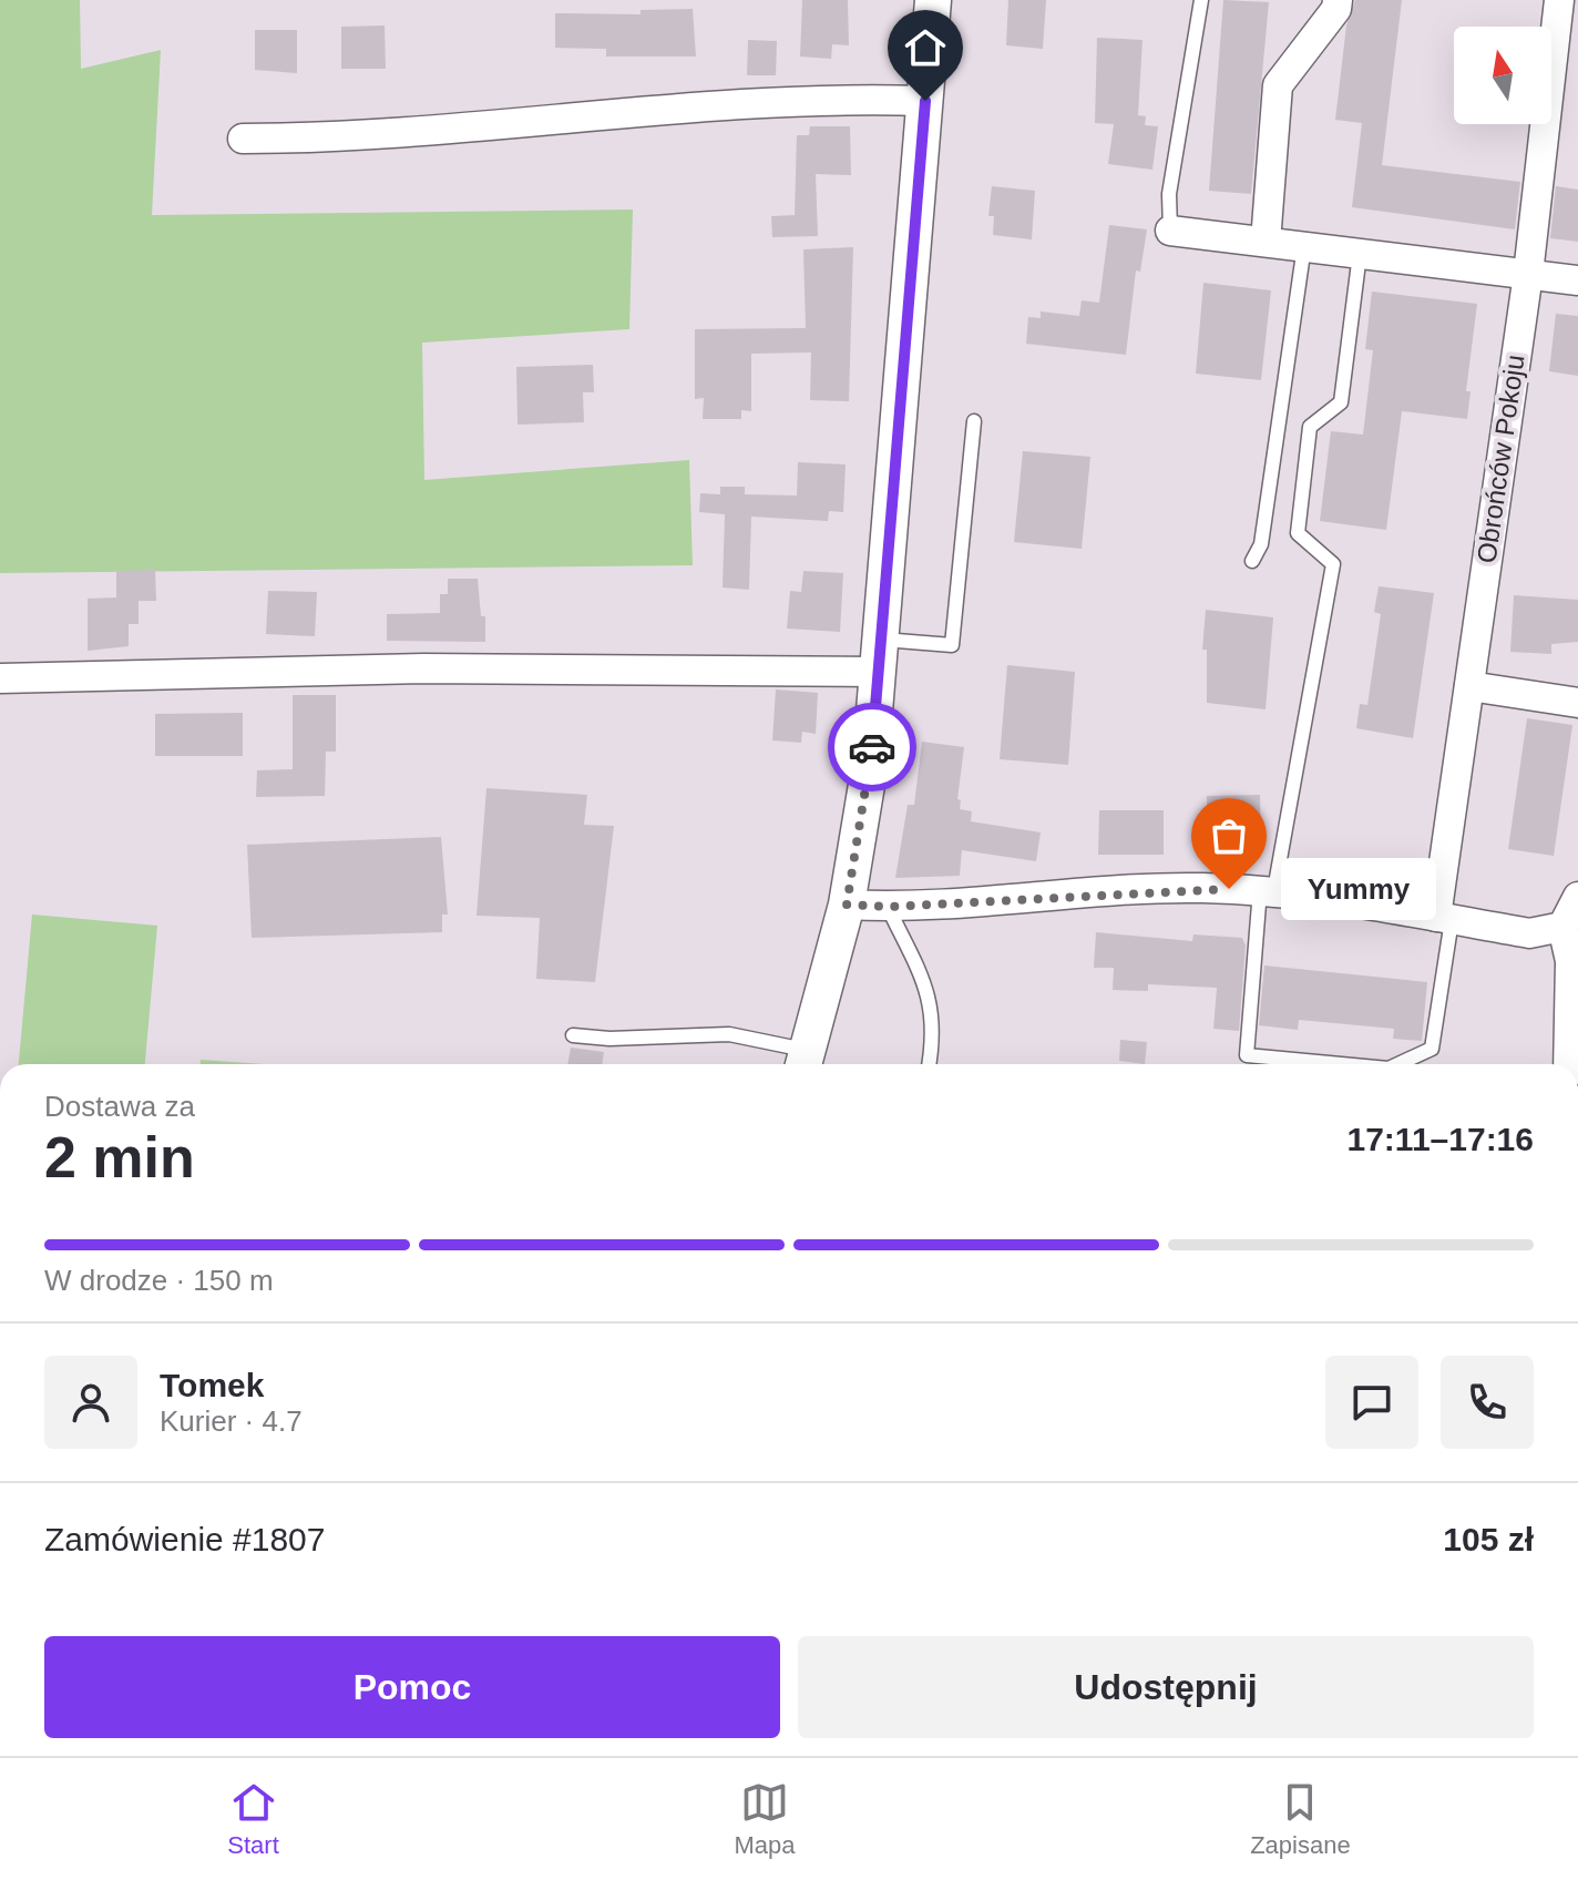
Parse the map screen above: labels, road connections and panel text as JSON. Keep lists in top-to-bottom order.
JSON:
{
  "streets": {
    "street": ["Obrońców Pokoju"]
  },
  "places": ["Yummy"],
  "north": "top",
  "page": {
    "bubble": "Yummy",
    "heading": ["2 min", "Dostawa za", "17:11–17:16"],
    "panel": [
      "Tomek",
      "Kurier · 4.7",
      "Zamówienie #1807",
      "105 zł"
    ],
    "bar": "W drodze · 150 m",
    "buttons": ["Pomoc", "Udostępnij"],
    "tabs": ["Start", "Mapa", "Zapisane"]
  }
}
